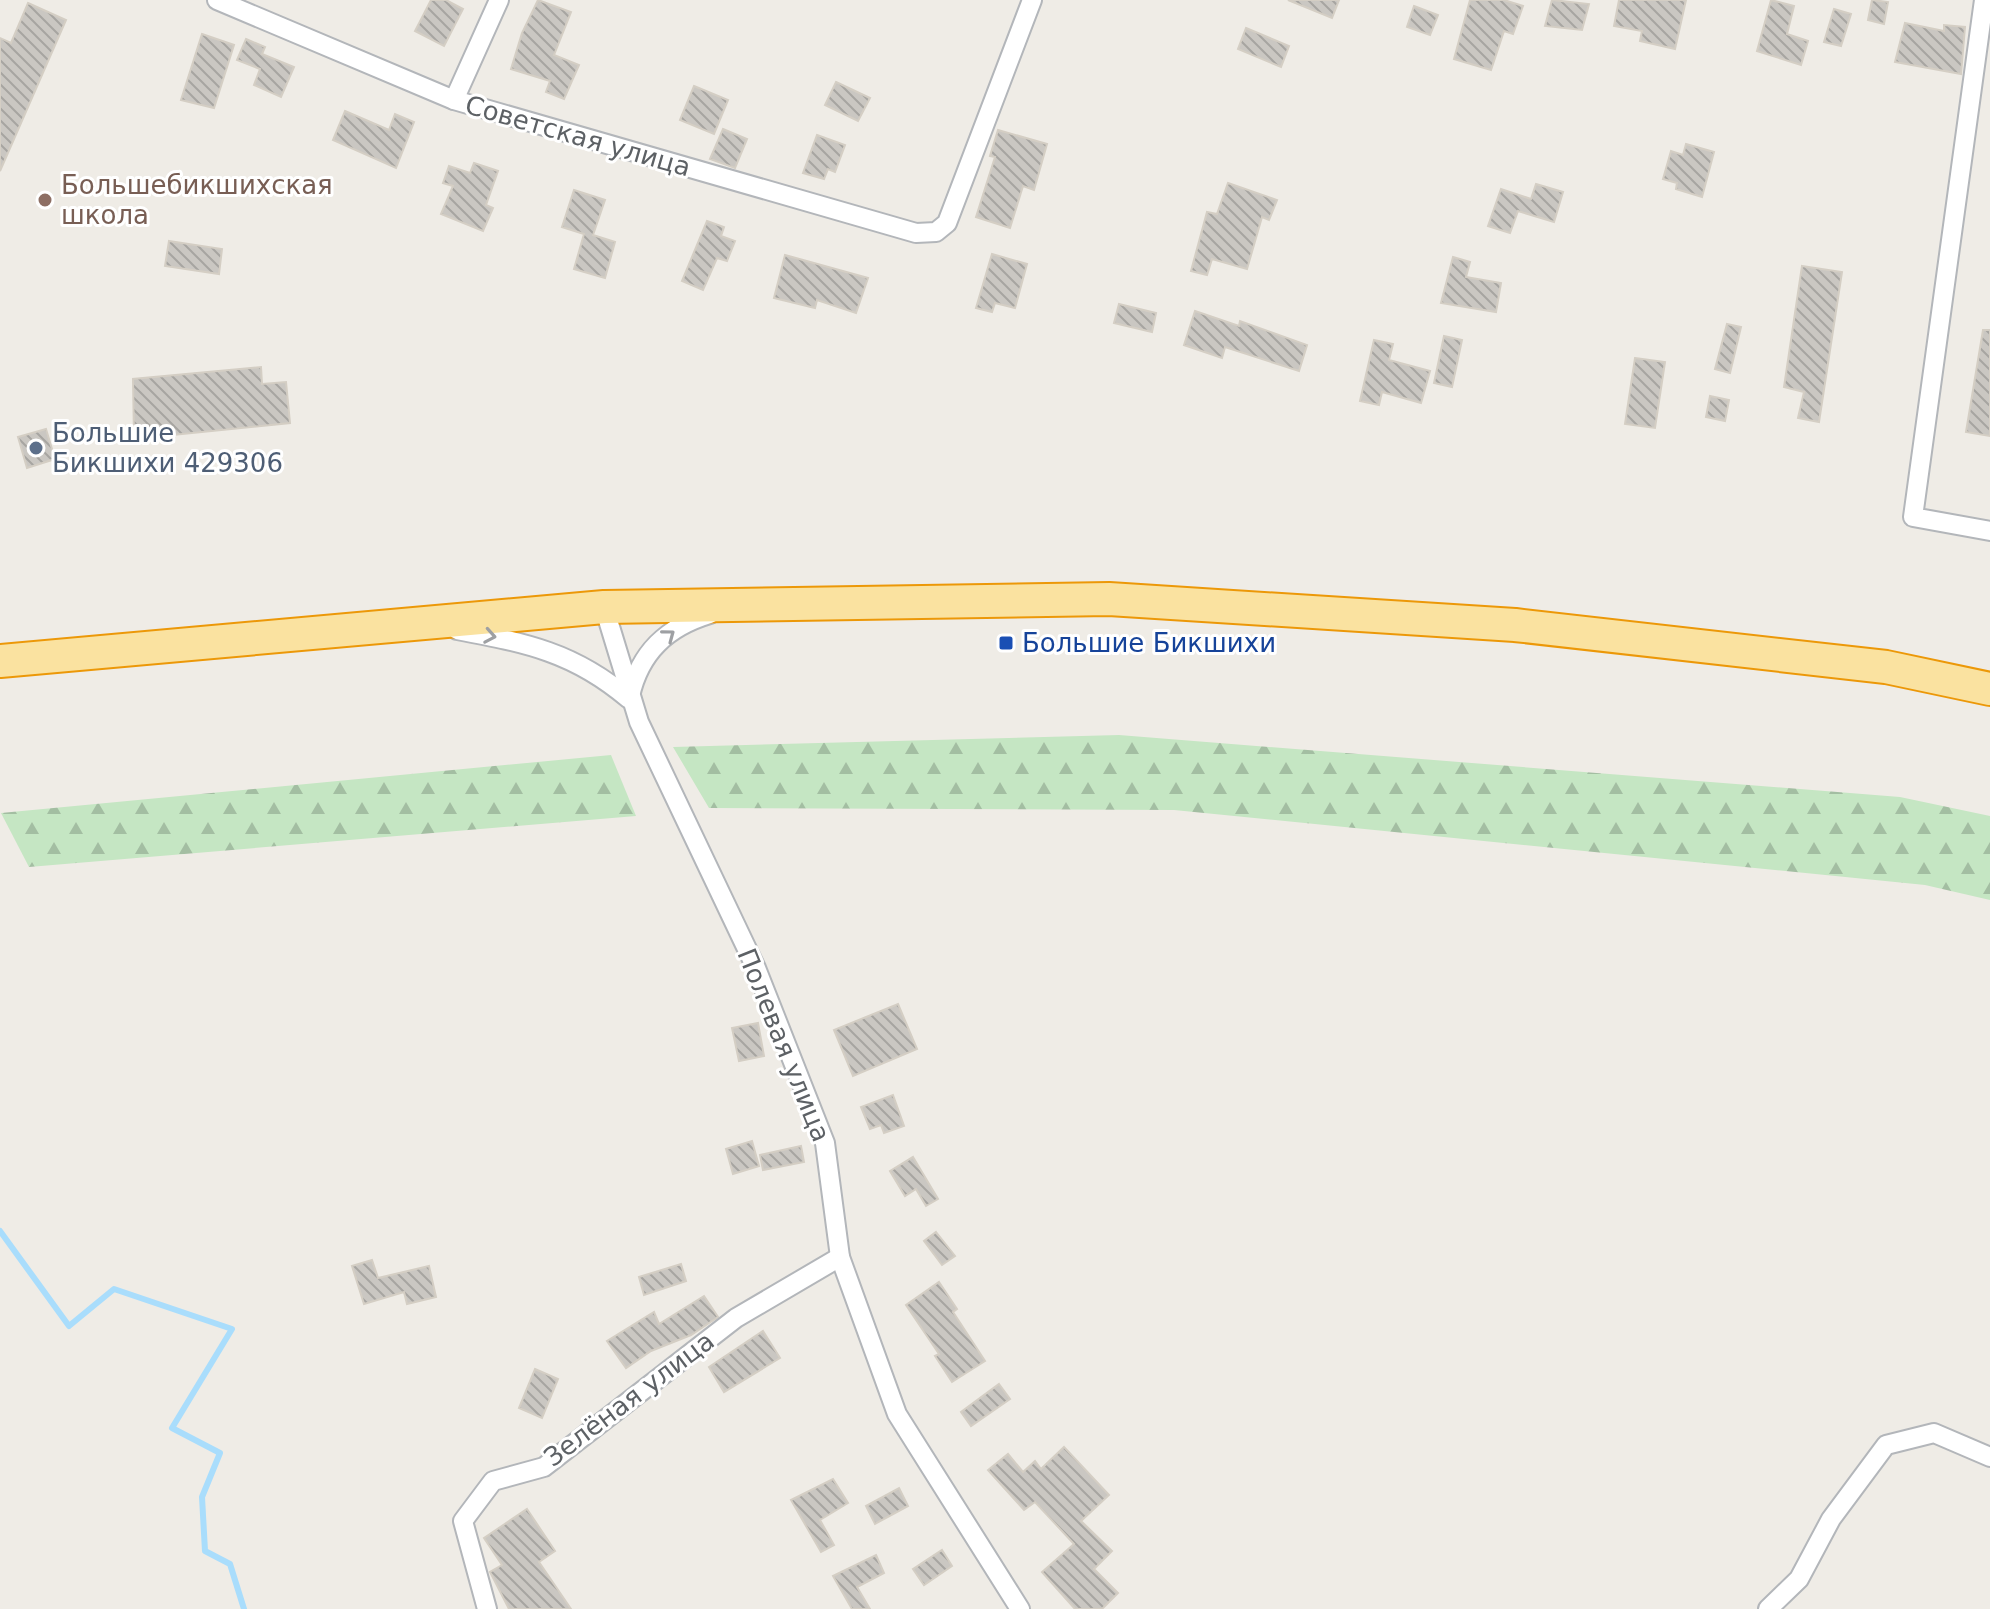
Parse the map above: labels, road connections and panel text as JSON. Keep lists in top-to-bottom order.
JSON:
{
  "streets": {
    "street": ["Советская улица", "Полевая улица", "Зелёная улица"]
  },
  "crossings": [
    ["Полевая улица", "Зелёная улица"]
  ],
  "places": {
    "other": ["Большебикшихская школа", "Большие Бикшихи 429306"],
    "transit": ["Большие Бикшихи"]
  }
}
